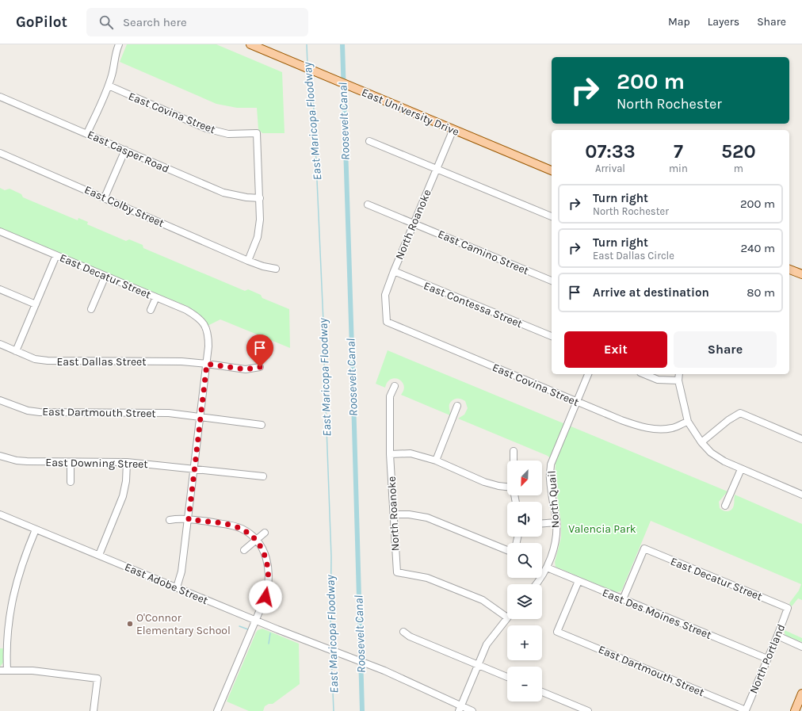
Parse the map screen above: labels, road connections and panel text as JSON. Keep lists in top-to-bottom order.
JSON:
{
  "streets": {
    "main road": ["East University Drive"],
    "street": [
      "East Covina Street",
      "East Casper Road",
      "East Colby Street",
      "North Roanoke",
      "East Camino Street",
      "East Decatur Street",
      "East Contessa Street",
      "East Dallas Street",
      "East Dartmouth Street",
      "East Downing Street",
      "North Quail",
      "East Adobe Street",
      "East Des Moines Street",
      "North Portland"
    ]
  },
  "crossings": [
    ["East University Drive", "North Roanoke"],
    ["East Covina Street", "East Casper Road"],
    ["East Covina Street", "North Roanoke"],
    ["East Covina Street", "North Quail"],
    ["North Roanoke", "East Camino Street"],
    ["North Roanoke", "East Contessa Street"],
    ["East Decatur Street", "East Dallas Street"],
    ["East Decatur Street", "East Des Moines Street"],
    ["East Decatur Street", "North Portland"],
    ["East Dartmouth Street", "East Des Moines Street"],
    ["East Dartmouth Street", "North Portland"],
    ["North Quail", "East Des Moines Street"],
    ["East Des Moines Street", "North Portland"]
  ],
  "water": ["East Maricopa Floodway", "Roosevelt Canal"],
  "parks": ["Valencia Park"],
  "places": ["O'Connor Elementary School"],
  "north": "bottom left",
  "page": {
    "header": "GoPilot",
    "search": "Search here",
    "nav": ["Map", "Layers", "Share"],
    "turn": ["200 m", "North Rochester"],
    "eta": [
      "07:33",
      "Arrival",
      "7",
      "min",
      "520",
      "m"
    ],
    "list": [
      {
        "name": "Turn right",
        "note": "North Rochester",
        "value": "200 m"
      },
      {
        "name": "Turn right",
        "note": "East Dallas Circle",
        "value": "240 m"
      },
      {
        "name": "Arrive at destination",
        "value": "80 m"
      }
    ],
    "buttons": ["Exit", "Share"],
    "map_buttons": ["+", "−"]
  }
}
